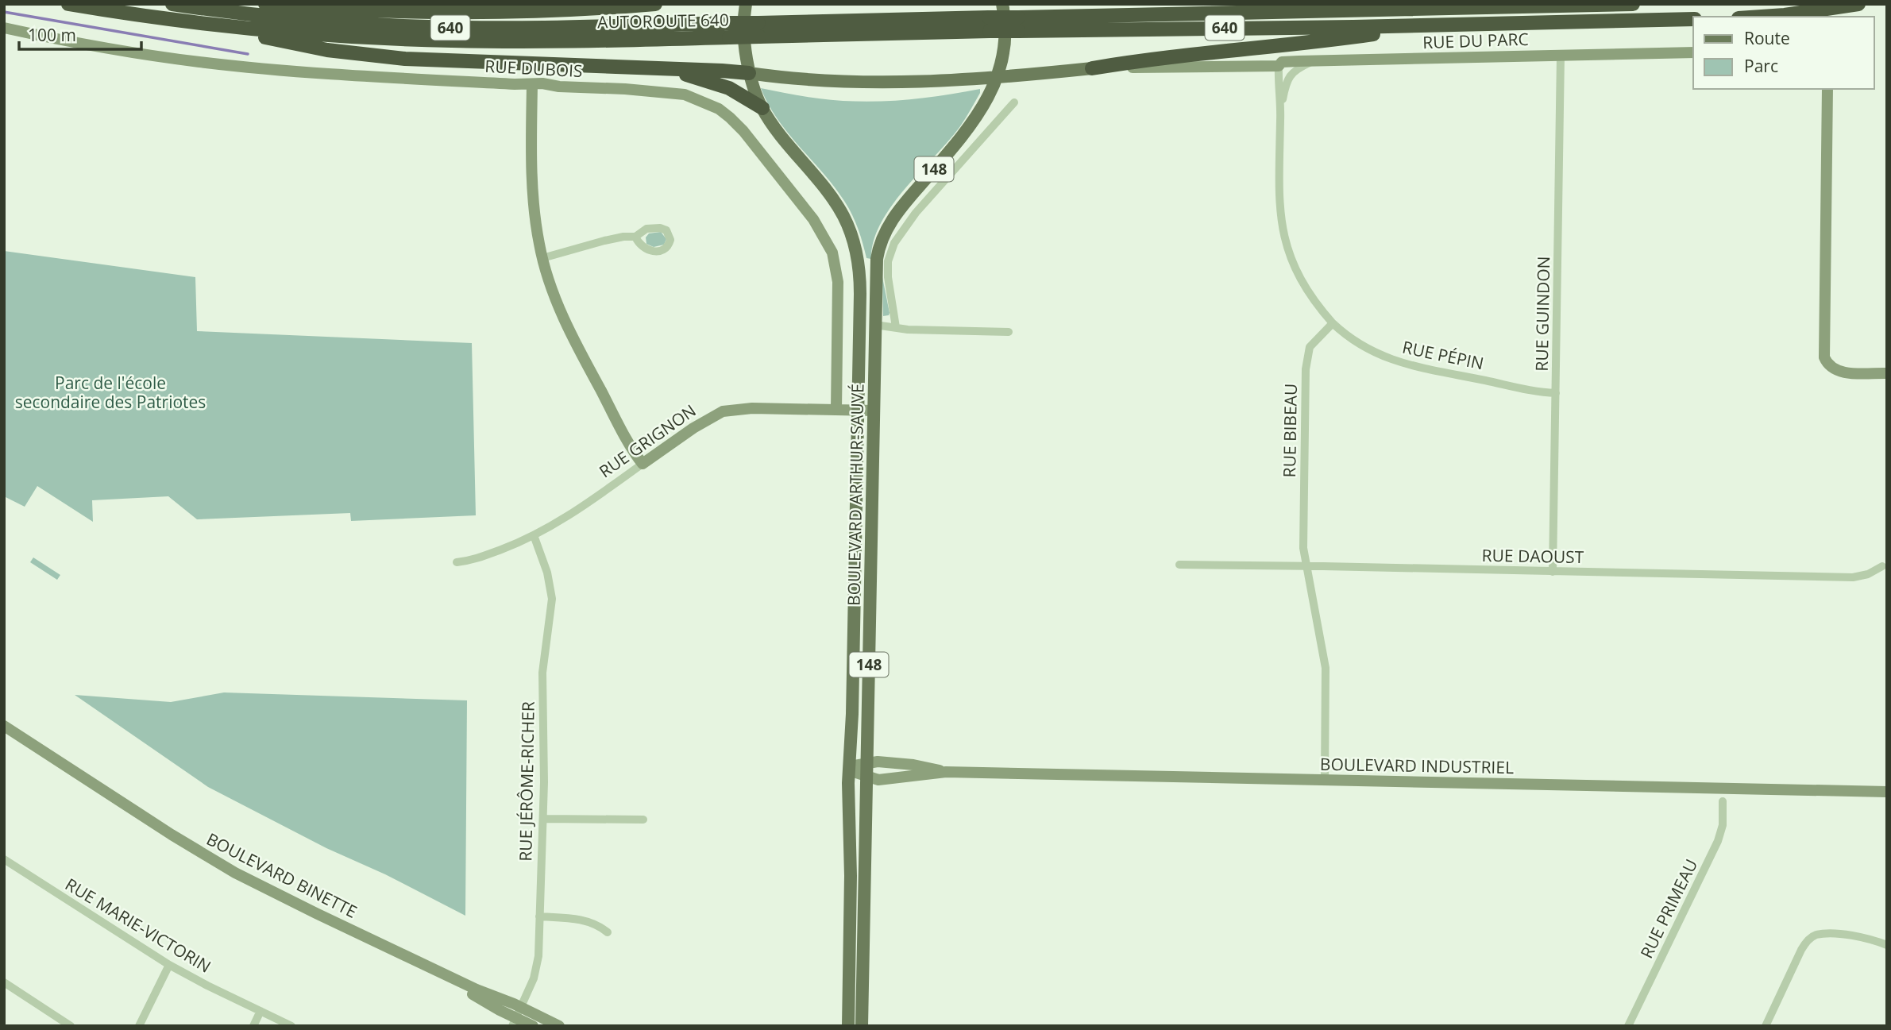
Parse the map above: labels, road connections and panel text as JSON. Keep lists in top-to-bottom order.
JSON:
{
  "streets": {
    "highway": ["AUTOROUTE 640", "640"],
    "main road": ["148", "BOULEVARD ARTHUR-SAUVÉ"],
    "street": [
      "RUE DU PARC",
      "RUE DUBOIS",
      "RUE GUINDON",
      "RUE PÉPIN",
      "RUE BIBEAU",
      "RUE GRIGNON",
      "RUE DAOUST",
      "BOULEVARD INDUSTRIEL",
      "RUE JÉRÔME-RICHER",
      "BOULEVARD BINETTE",
      "RUE PRIMEAU",
      "RUE MARIE-VICTORIN"
    ]
  },
  "crossings": [
    ["RUE DU PARC", "RUE GUINDON"],
    ["RUE DUBOIS", "RUE GRIGNON"],
    ["RUE GUINDON", "RUE PÉPIN"],
    ["RUE GUINDON", "RUE DAOUST"],
    ["RUE PÉPIN", "RUE BIBEAU"],
    ["RUE BIBEAU", "RUE DAOUST"],
    ["RUE BIBEAU", "BOULEVARD INDUSTRIEL"],
    ["RUE GRIGNON", "BOULEVARD ARTHUR-SAUVÉ"],
    ["RUE GRIGNON", "RUE JÉRÔME-RICHER"],
    ["BOULEVARD ARTHUR-SAUVÉ", "BOULEVARD INDUSTRIEL"],
    ["RUE JÉRÔME-RICHER", "BOULEVARD BINETTE"]
  ],
  "parks": ["Parc de l'école secondaire des Patriotes"],
  "legend": ["Route", "Parc"],
  "scale_bar": "100 m"
}
